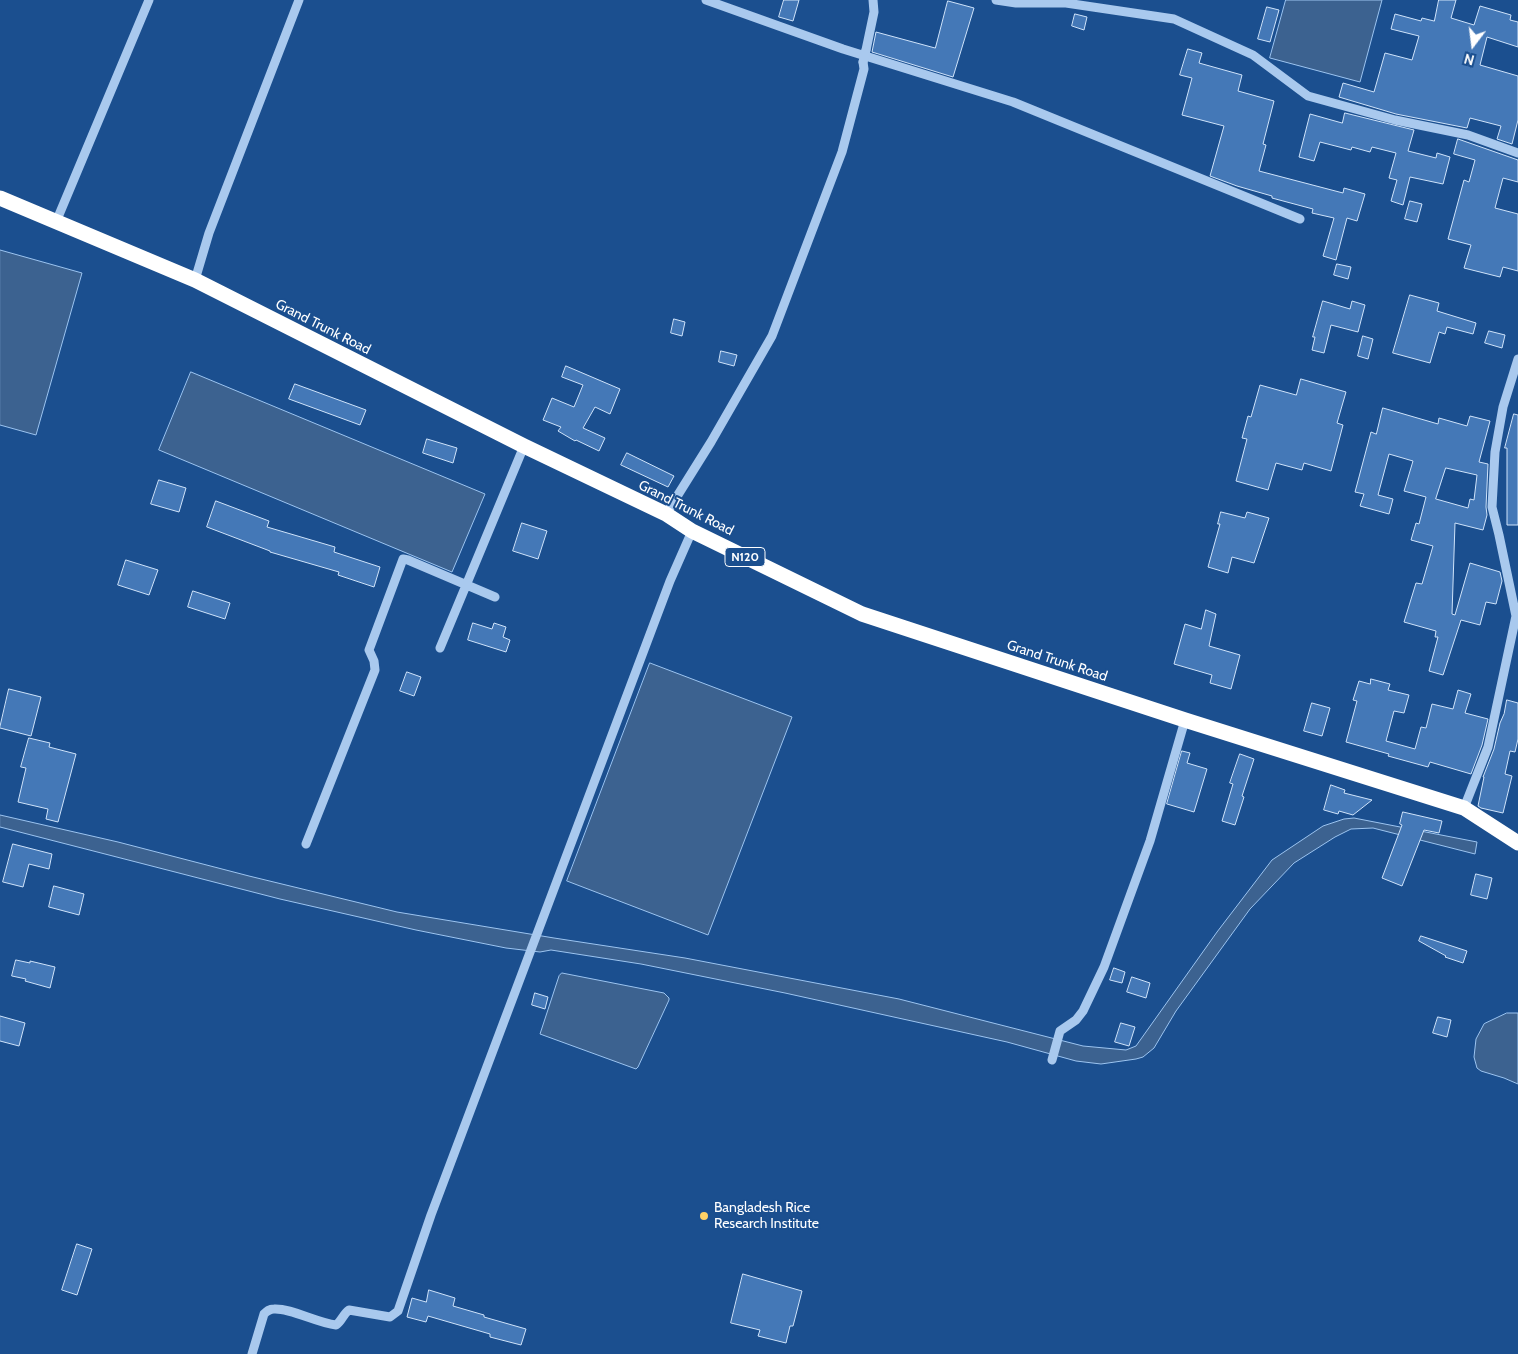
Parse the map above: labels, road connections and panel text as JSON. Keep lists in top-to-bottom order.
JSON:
{
  "streets": {
    "highway": ["Grand Trunk Road", "N120"]
  },
  "places": ["Bangladesh Rice Research Institute"],
  "north": "bottom"
}
